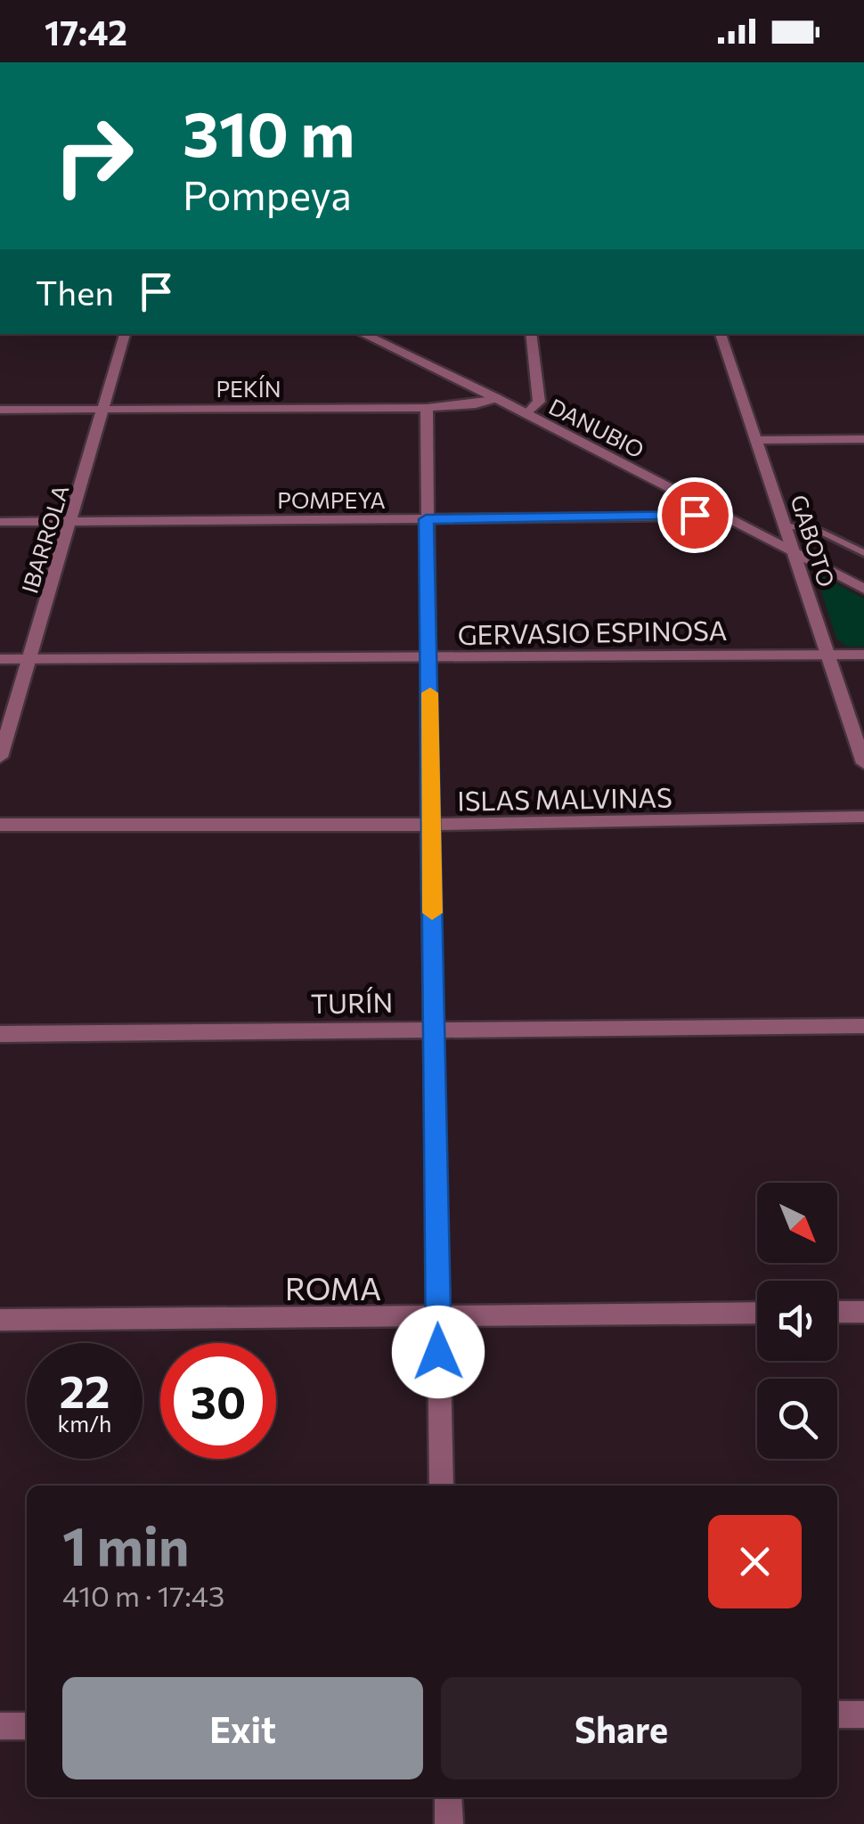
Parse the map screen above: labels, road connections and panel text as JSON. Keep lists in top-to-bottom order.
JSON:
{
  "streets": {
    "street": [
      "PEKÍN",
      "DANUBIO",
      "POMPEYA",
      "IBARROLA",
      "GABOTO",
      "GERVASIO ESPINOSA",
      "ISLAS MALVINAS",
      "TURÍN",
      "ROMA"
    ]
  },
  "crossings": [
    ["PEKÍN", "DANUBIO"],
    ["PEKÍN", "IBARROLA"],
    ["DANUBIO", "POMPEYA"],
    ["DANUBIO", "GABOTO"],
    ["POMPEYA", "IBARROLA"],
    ["IBARROLA", "GERVASIO ESPINOSA"],
    ["GABOTO", "GERVASIO ESPINOSA"]
  ],
  "north": "bottom right",
  "page": {
    "status": "17:42",
    "turn": ["310 m", "Pompeya"],
    "then": "Then",
    "speed": "22 km/h",
    "limit": "30",
    "heading": ["1 min", "410 m · 17:43"],
    "buttons": ["Exit", "Share"]
  }
}
